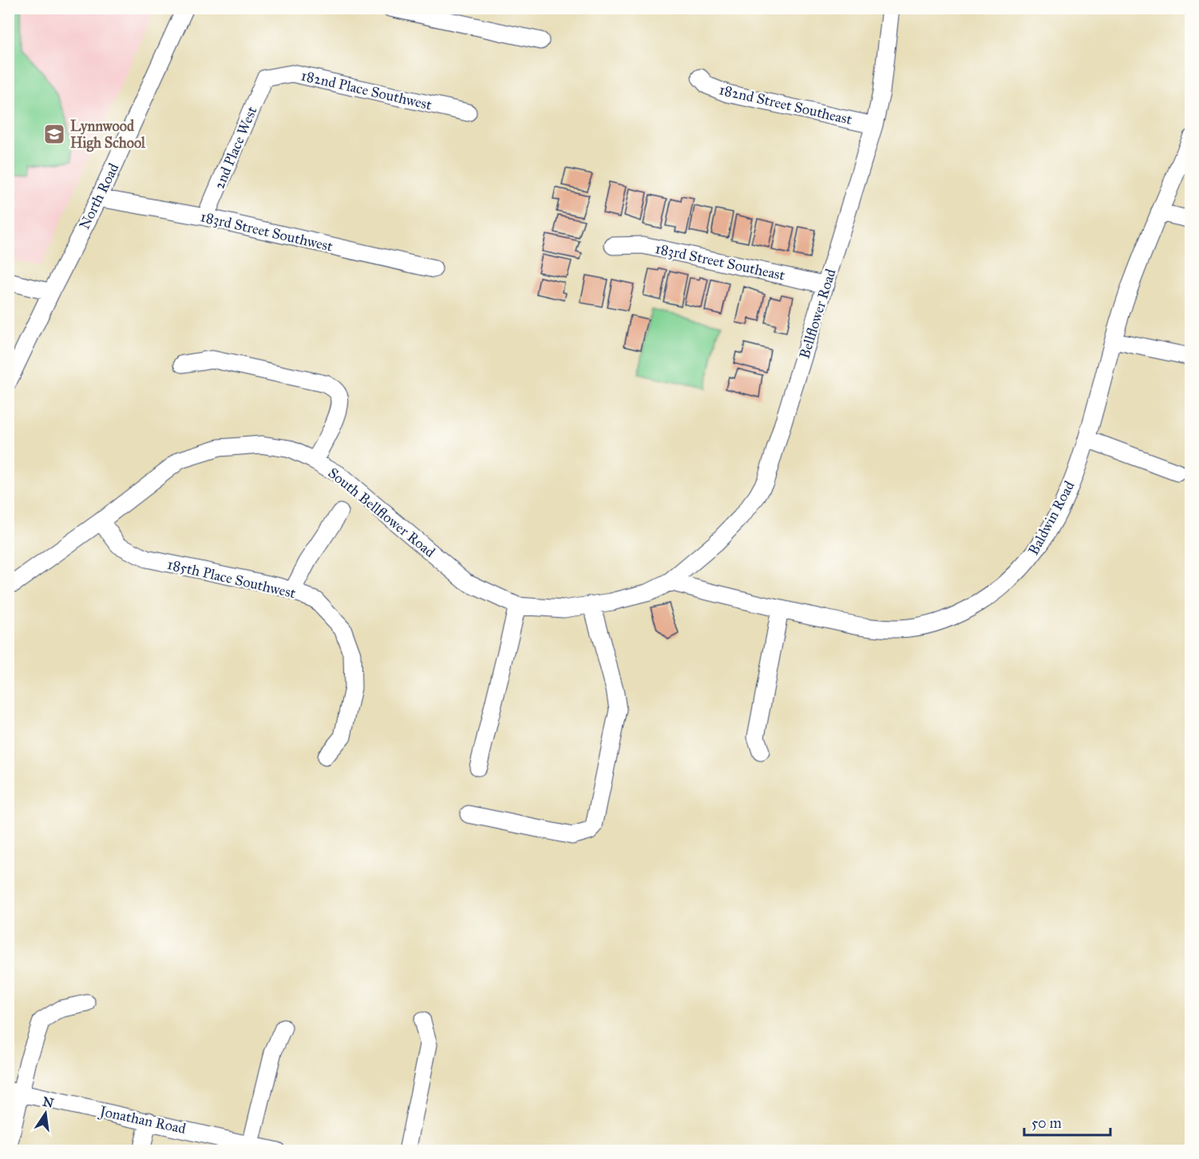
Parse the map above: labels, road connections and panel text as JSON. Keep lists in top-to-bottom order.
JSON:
{
  "streets": {
    "street": [
      "182nd Place Southwest",
      "182nd Street Southeast",
      "2nd Place West",
      "North Road",
      "183rd Street Southwest",
      "183rd Street Southeast",
      "Bellflower Road",
      "South Bellflower Road",
      "Baldwin Road",
      "185th Place Southwest",
      "Jonathan Road"
    ]
  },
  "crossings": [
    ["182nd Place Southwest", "2nd Place West"],
    ["182nd Street Southeast", "Bellflower Road"],
    ["2nd Place West", "183rd Street Southwest"],
    ["North Road", "183rd Street Southwest"],
    ["183rd Street Southeast", "Bellflower Road"],
    ["Bellflower Road", "South Bellflower Road"],
    ["Bellflower Road", "Baldwin Road"],
    ["South Bellflower Road", "Baldwin Road"],
    ["South Bellflower Road", "185th Place Southwest"]
  ],
  "places": {
    "school or university": ["Lynnwood High School"]
  },
  "scale_bar": "50 m",
  "north": "top"
}
